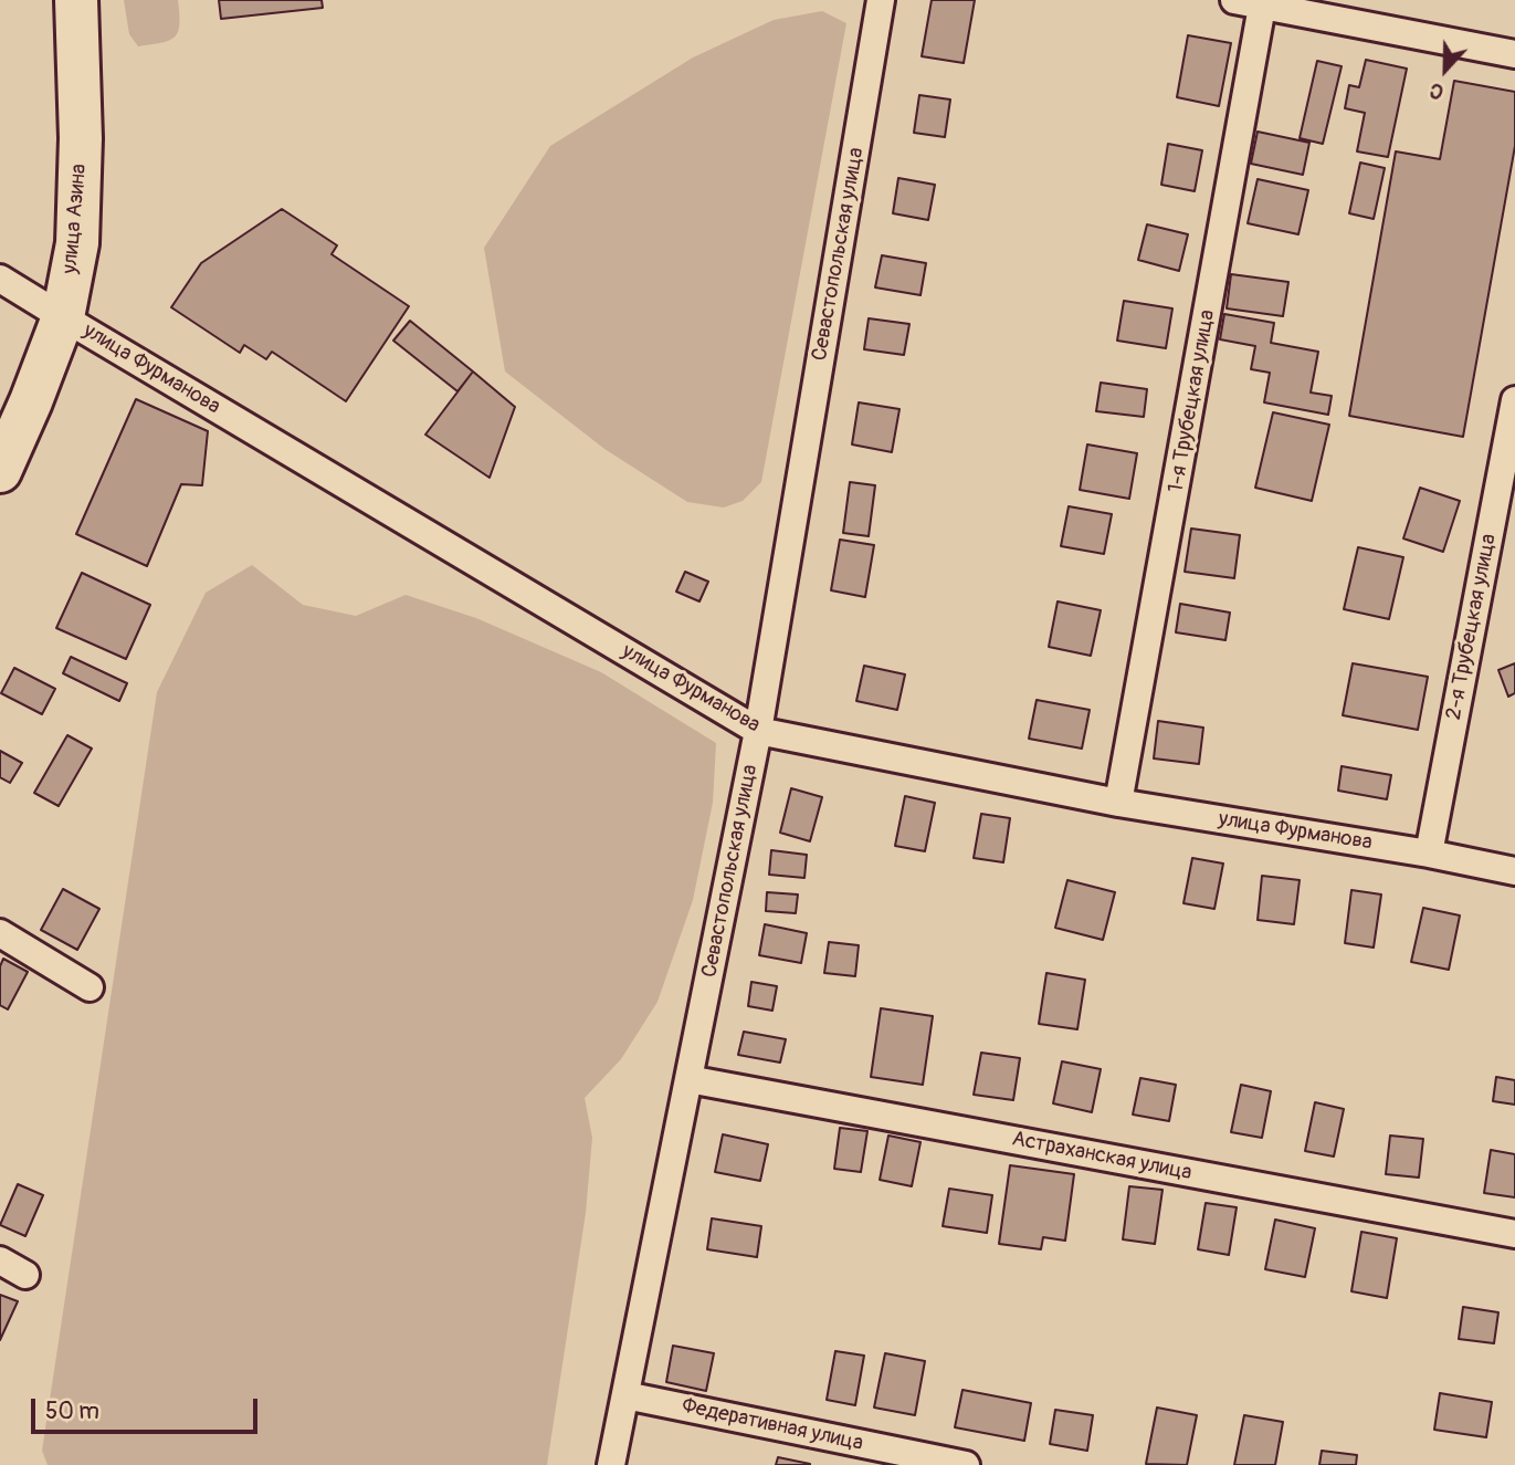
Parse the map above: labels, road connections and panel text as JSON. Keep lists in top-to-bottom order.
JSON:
{
  "streets": {
    "main road": ["улица Азина"],
    "street": [
      "Севастопольская улица",
      "улица Фурманова",
      "1-я Трубецкая улица",
      "2-я Трубецкая улица",
      "Астраханская улица",
      "Федеративная улица"
    ]
  },
  "crossings": [
    ["улица Азина", "улица Фурманова"],
    ["Севастопольская улица", "улица Фурманова"],
    ["Севастопольская улица", "Астраханская улица"],
    ["Севастопольская улица", "Федеративная улица"],
    ["улица Фурманова", "1-я Трубецкая улица"],
    ["улица Фурманова", "2-я Трубецкая улица"]
  ],
  "scale_bar": "50 m",
  "north": "bottom"
}
